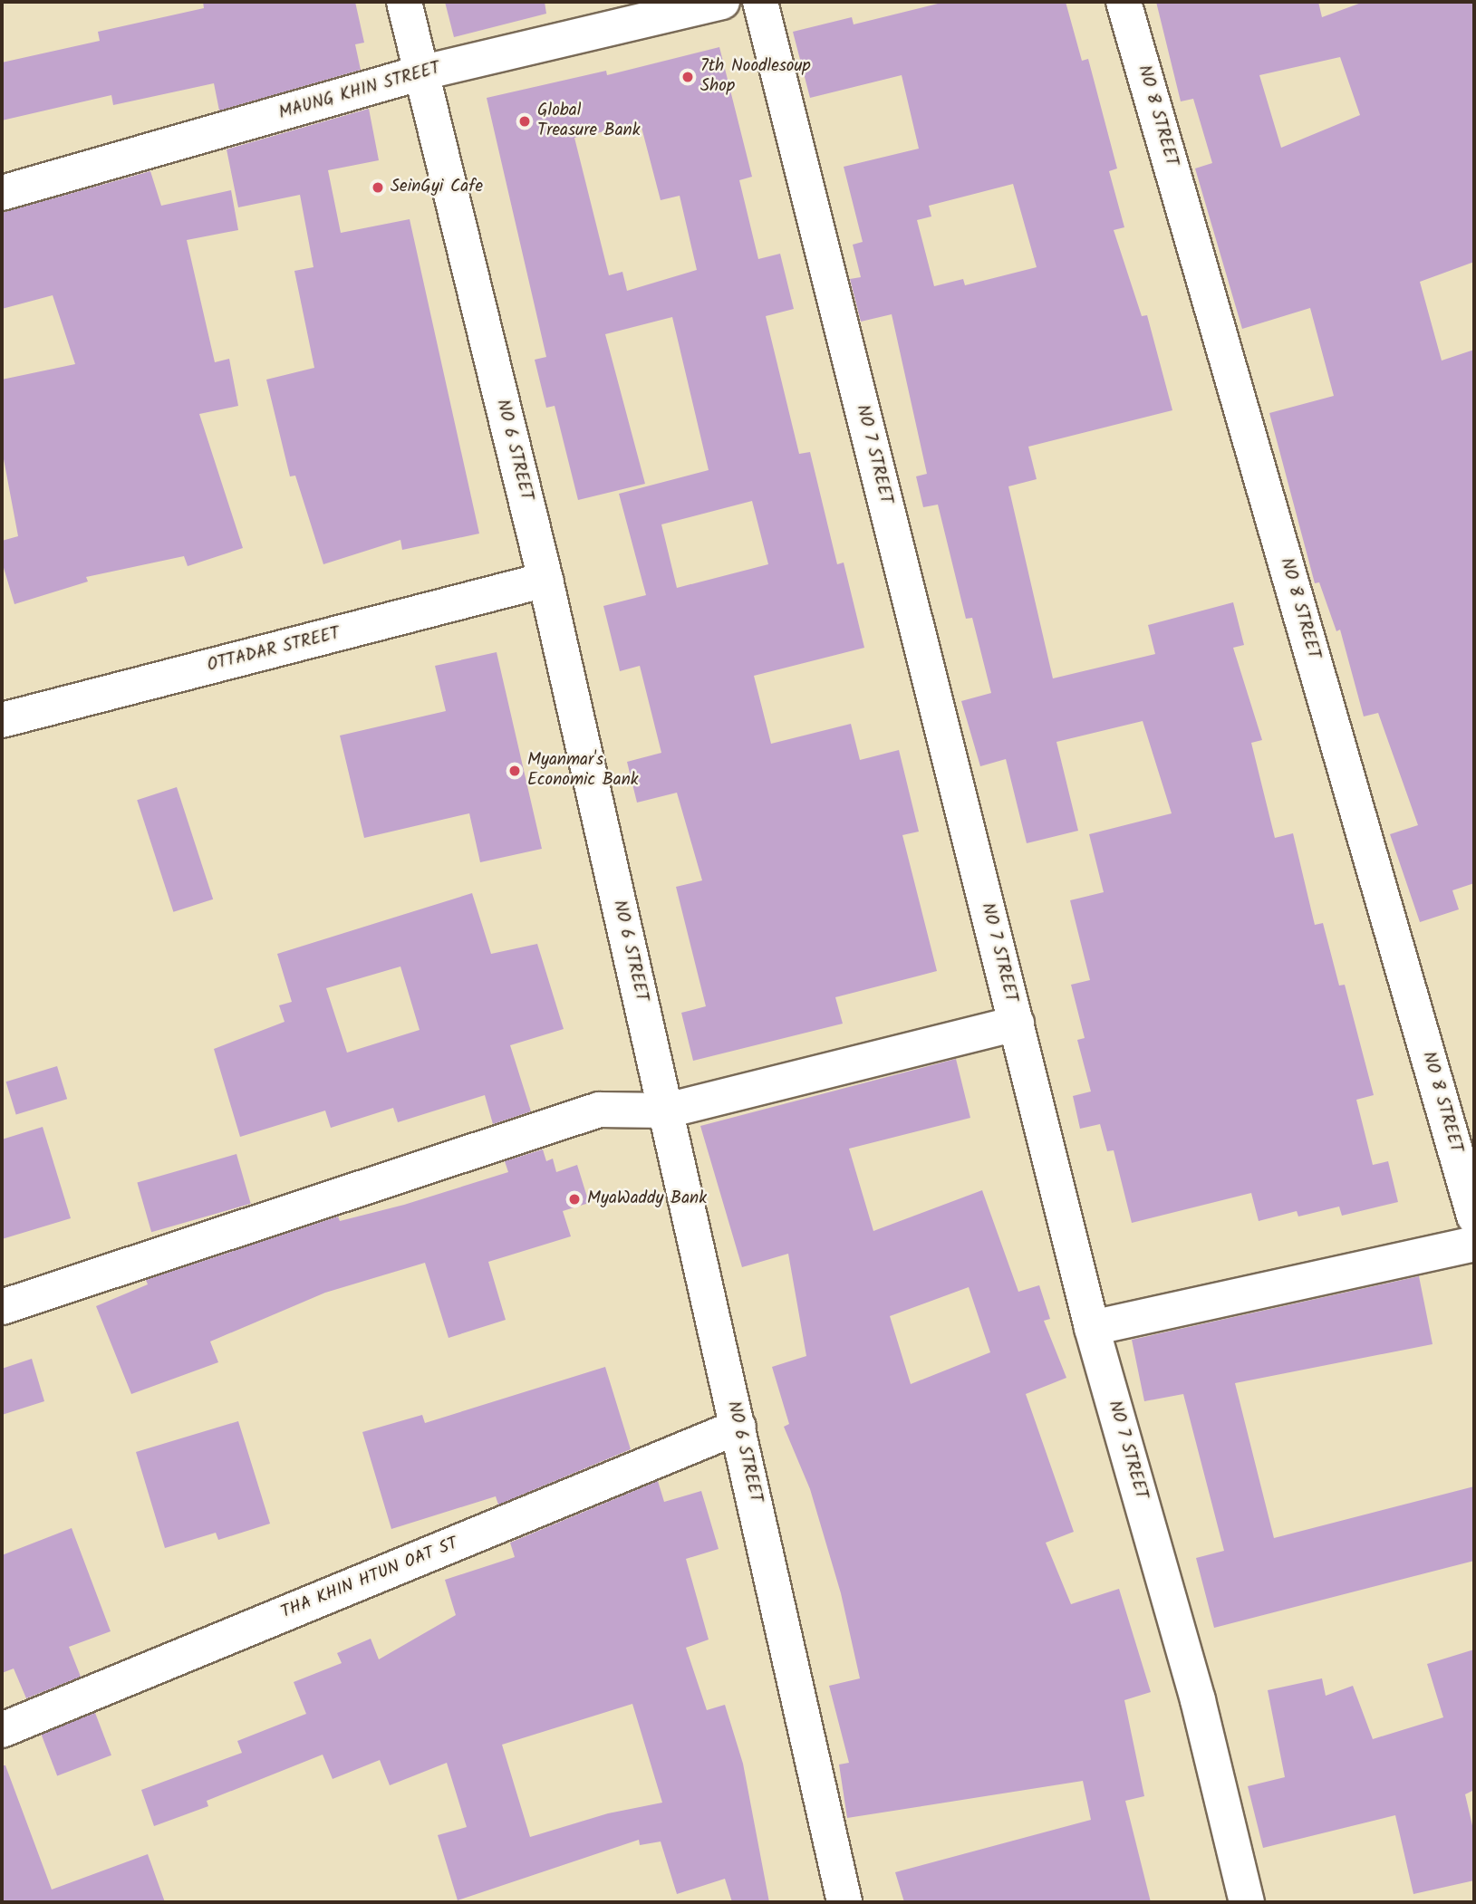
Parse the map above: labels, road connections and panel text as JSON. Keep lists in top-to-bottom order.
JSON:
{
  "streets": {
    "street": [
      "MAUNG KHIN STREET",
      "NO 8 STREET",
      "NO 6 STREET",
      "NO 7 STREET",
      "OTTADAR STREET",
      "THA KHIN HTUN OAT ST"
    ]
  },
  "crossings": [
    ["MAUNG KHIN STREET", "NO 6 STREET"],
    ["NO 6 STREET", "OTTADAR STREET"],
    ["NO 6 STREET", "THA KHIN HTUN OAT ST"]
  ],
  "places": [
    "7th Noodlesoup Shop",
    "Global Treasure Bank",
    "SeinGyi Cafe",
    "Myanmar's Economic Bank",
    "MyaWaddy Bank"
  ]
}
